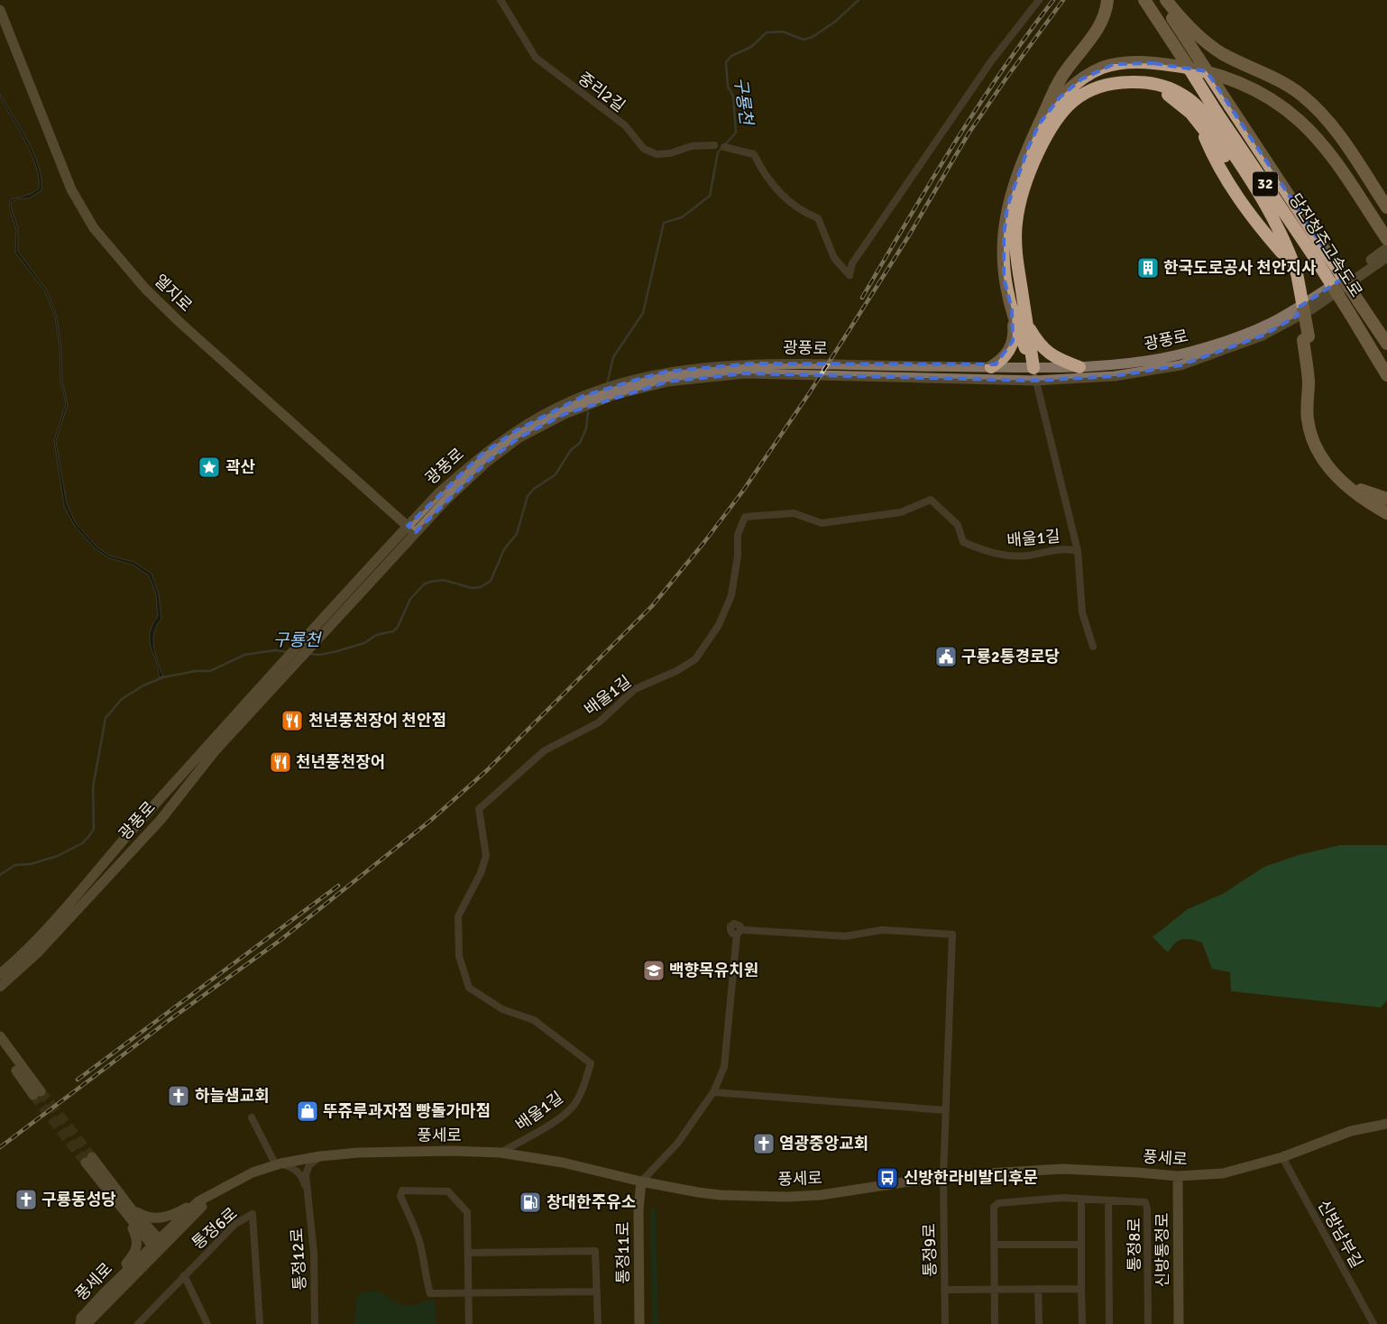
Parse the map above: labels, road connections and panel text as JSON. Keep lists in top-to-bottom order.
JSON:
{
  "streets": {
    "highway": ["32", "당진청주고속도로"],
    "main road": [
      "엘지로",
      "광풍로",
      "풍세로",
      "신방통정로",
      "통정11로"
    ],
    "street": [
      "중리2길",
      "배울1길",
      "통정6로",
      "신방남부길",
      "통정8로",
      "통정9로",
      "통정12로"
    ]
  },
  "crossings": [
    ["엘지로", "광풍로"],
    ["광풍로", "배울1길"],
    ["배울1길", "풍세로"],
    ["풍세로", "신방남부길"],
    ["풍세로", "통정9로"],
    ["풍세로", "신방통정로"],
    ["풍세로", "통정11로"]
  ],
  "water": ["구룡천"],
  "places": {
    "building": ["한국도로공사 천안지사"],
    "place": ["곽산"],
    "public building": ["구룡2통경로당"],
    "restaurant": ["천년풍천장어 천안점", "천년풍천장어"],
    "school or university": ["백향목유치원"],
    "church": ["하늘샘교회", "염광중앙교회", "구룡동성당"],
    "shop": ["뚜쥬루과자점 빵돌가마점"],
    "bus stop": ["신방한라비발디후문"],
    "fuel station": ["창대한주유소"]
  }
}
